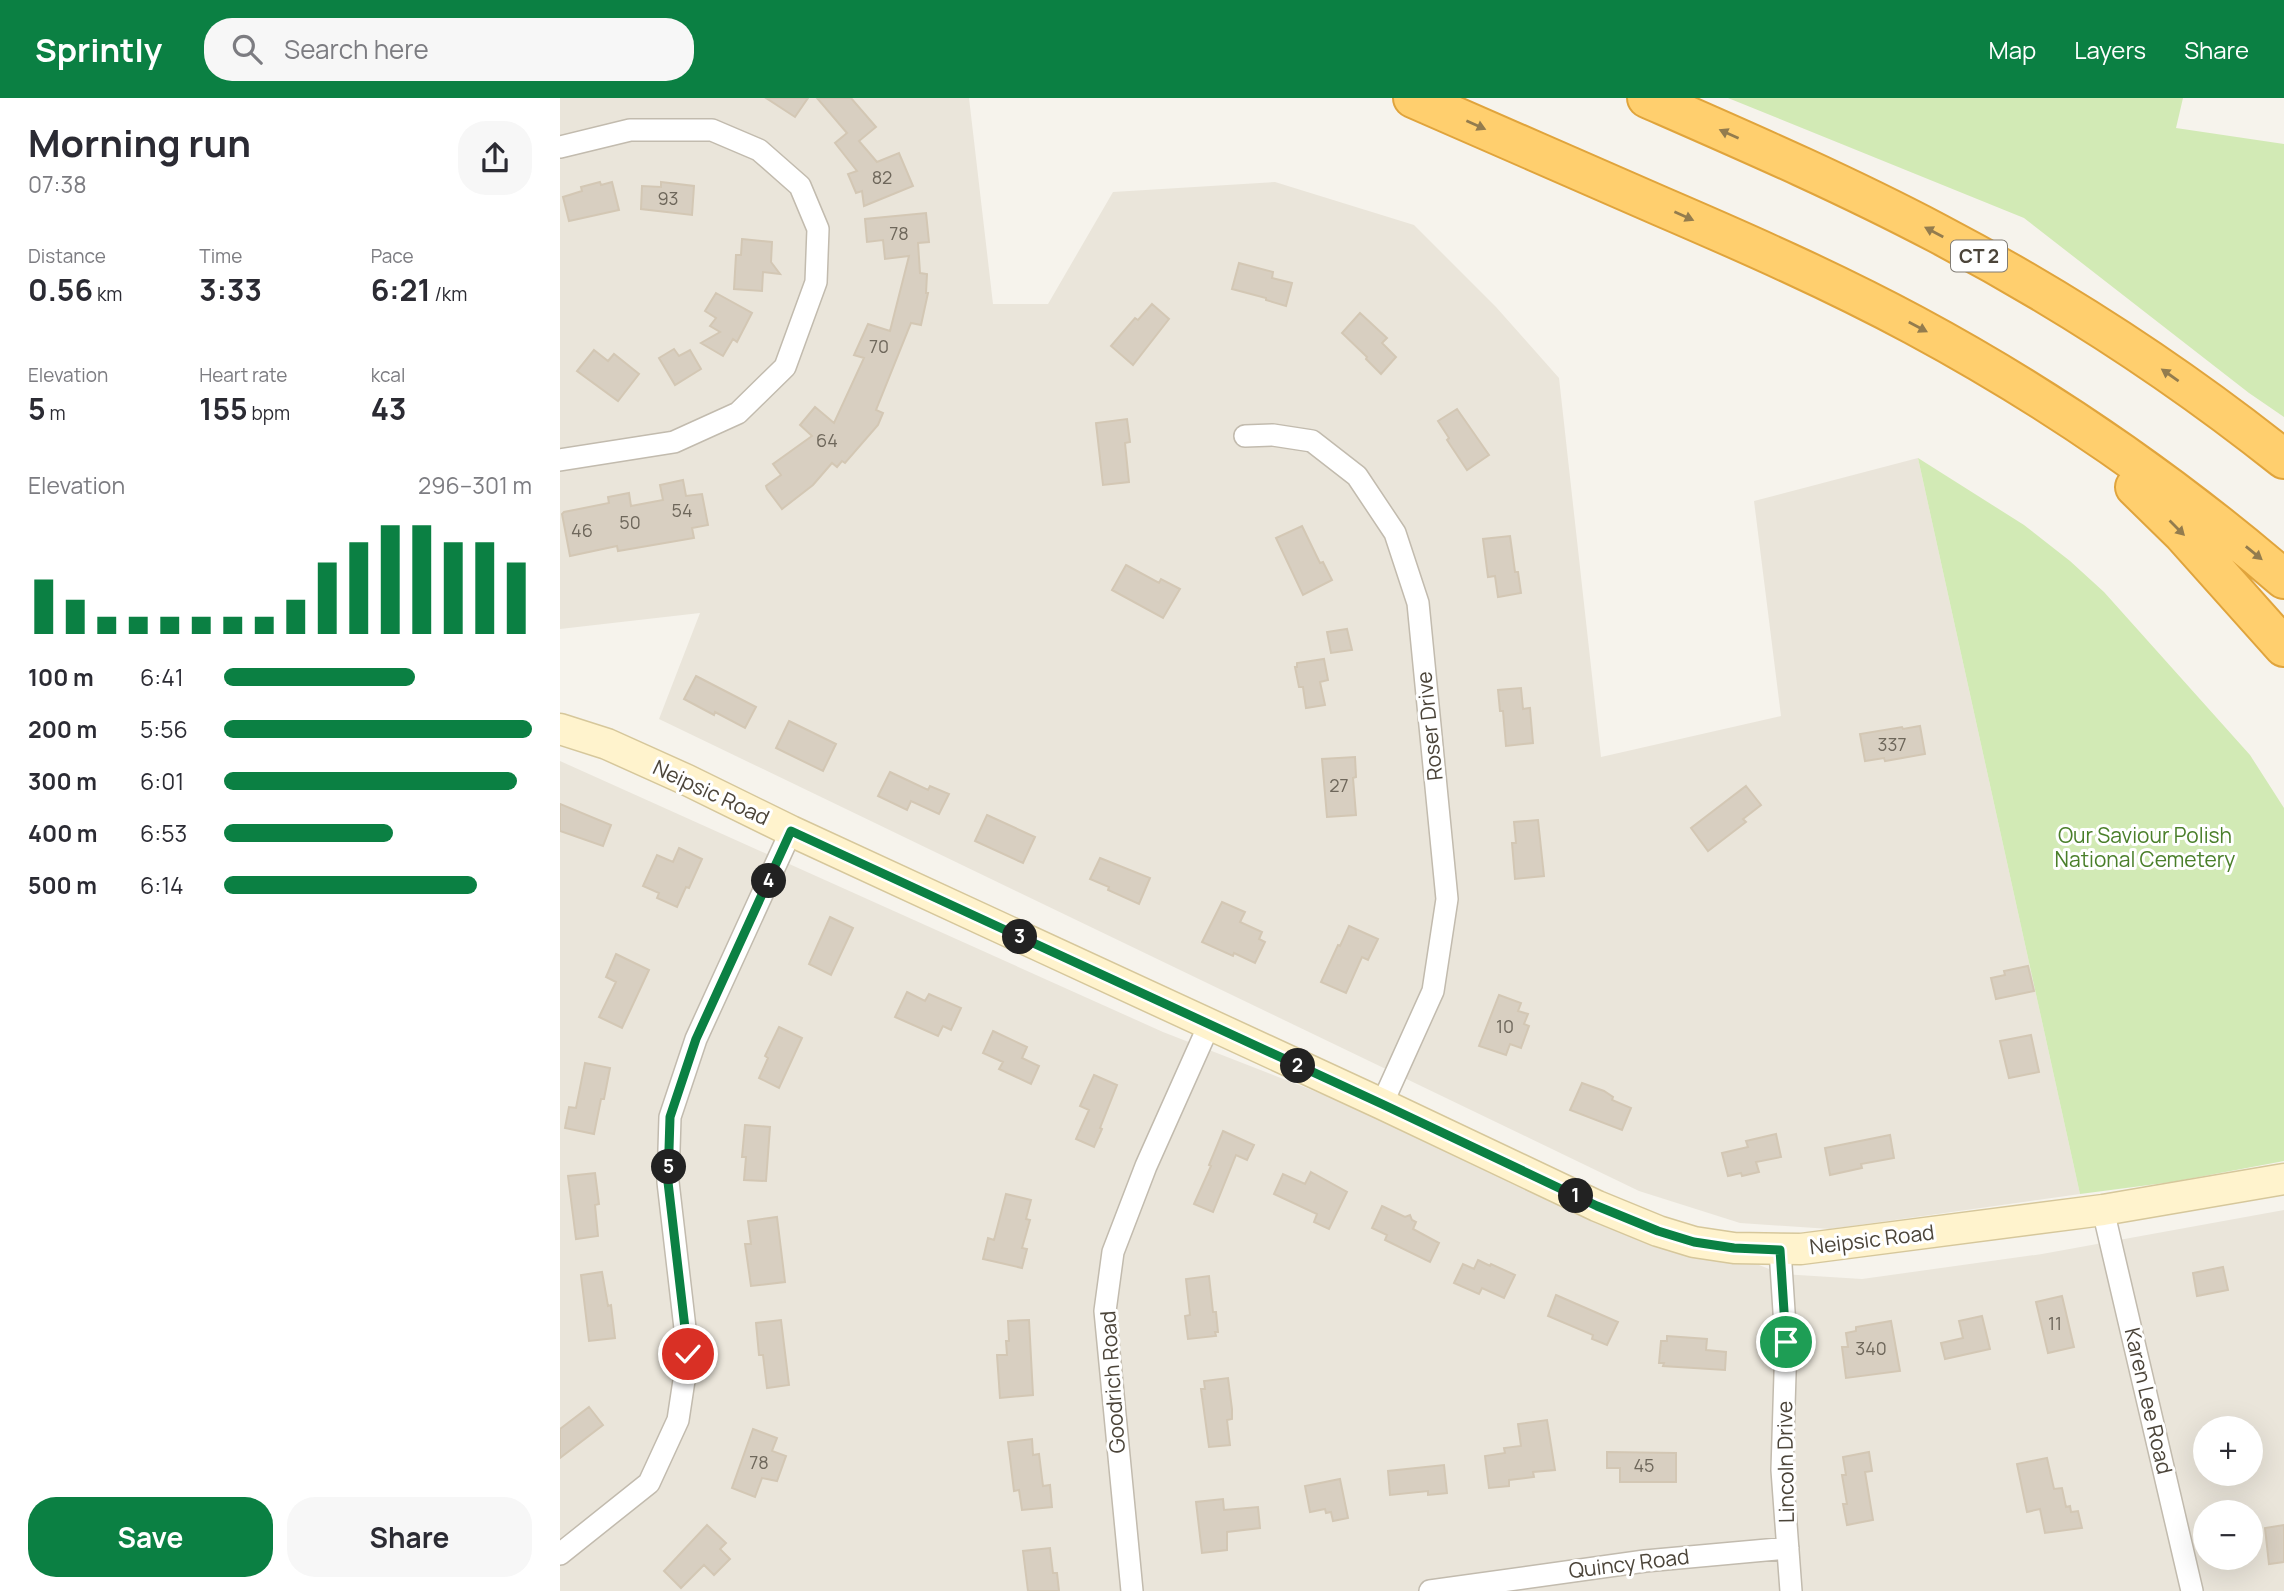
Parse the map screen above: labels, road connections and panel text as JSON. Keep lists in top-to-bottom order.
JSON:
{
  "streets": {
    "highway": ["CT 2"],
    "street": [
      "Roser Drive",
      "Neipsic Road",
      "Goodrich Road",
      "Karen Lee Road",
      "Lincoln Drive",
      "Quincy Road"
    ]
  },
  "crossings": [
    ["Roser Drive", "Neipsic Road"],
    ["Neipsic Road", "Goodrich Road"],
    ["Neipsic Road", "Karen Lee Road"],
    ["Neipsic Road", "Lincoln Drive"],
    ["Lincoln Drive", "Quincy Road"]
  ],
  "parks": ["Our Saviour Polish National Cemetery"],
  "house_numbers": [
    "82",
    "93",
    "78",
    "70",
    "64",
    "54",
    "50",
    "46",
    "337",
    "27",
    "10",
    "11",
    "340",
    "78",
    "45"
  ],
  "page": {
    "header": "Sprintly",
    "search": "Search here",
    "nav": ["Map", "Layers", "Share"],
    "heading": ["Morning run", "07:38"],
    "stats": [
      ["Distance", "0.56 km"],
      ["Time", "3:33"],
      ["Pace", "6:21 /km"],
      ["Elevation", "5 m"],
      ["Heart rate", "155 bpm"],
      ["kcal", "43"]
    ],
    "chart": ["Elevation", "296–301 m"],
    "list": [
      {
        "name": "100 m",
        "note": "6:41"
      },
      {
        "name": "200 m",
        "note": "5:56"
      },
      {
        "name": "300 m",
        "note": "6:01"
      },
      {
        "name": "400 m",
        "note": "6:53"
      },
      {
        "name": "500 m",
        "note": "6:14"
      }
    ],
    "pins": [
      "4",
      "3",
      "2",
      "5",
      "1"
    ],
    "map_buttons": ["+", "−"],
    "buttons": ["Save", "Share"]
  }
}
